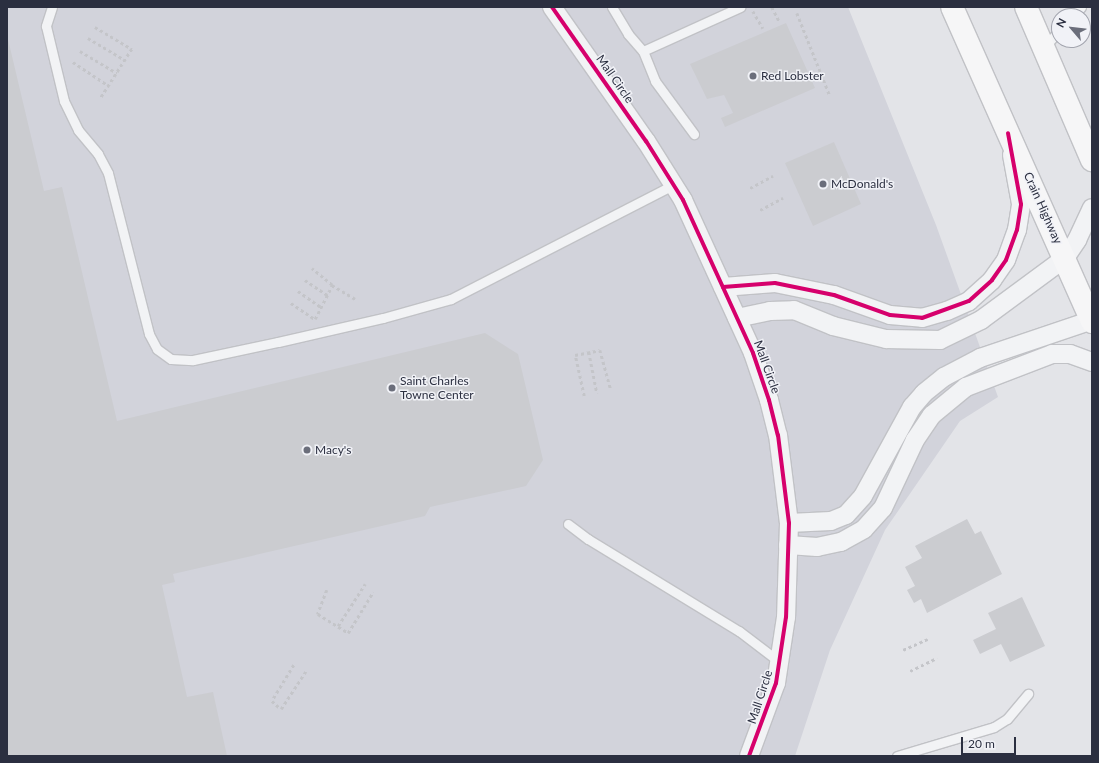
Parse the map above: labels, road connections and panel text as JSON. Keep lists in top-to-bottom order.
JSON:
{
  "streets": {
    "highway": ["Crain Highway"],
    "street": ["Mall Circle"]
  },
  "places": [
    "Red Lobster",
    "McDonald's",
    "Saint Charles Towne Center",
    "Macy's"
  ],
  "scale_bar": "20 m",
  "north": "top left"
}
